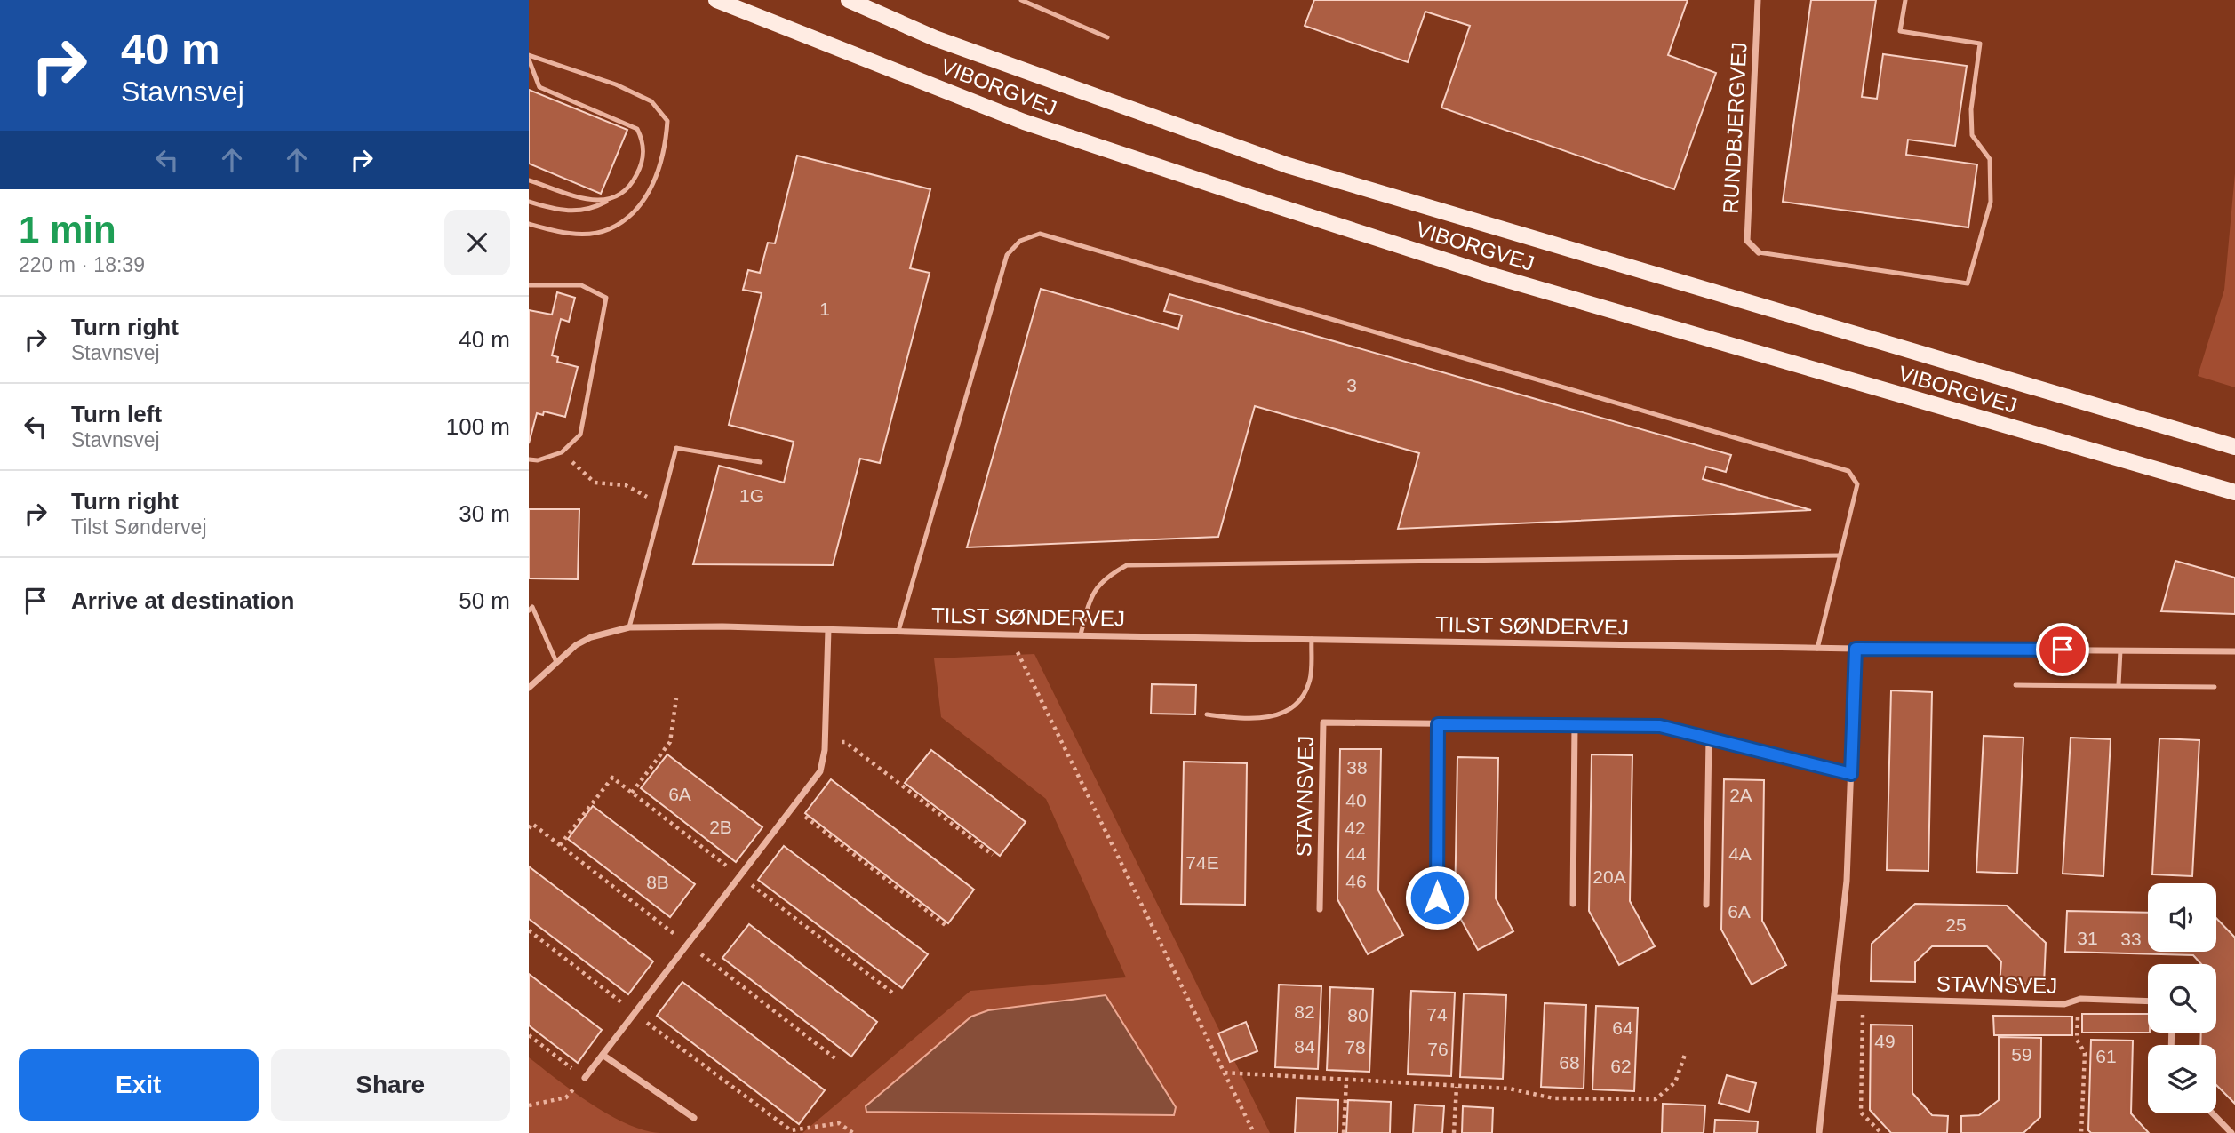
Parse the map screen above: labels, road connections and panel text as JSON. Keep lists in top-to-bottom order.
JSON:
{
  "streets": {
    "main road": ["VIBORGVEJ"],
    "street": ["RUNDBJERGVEJ", "TILST SØNDERVEJ", "STAVNSVEJ"]
  },
  "house_numbers": [
    "1",
    "3",
    "1G",
    "38",
    "6A",
    "2A",
    "40",
    "2B",
    "42",
    "44",
    "4A",
    "74E",
    "20A",
    "46",
    "8B",
    "6A",
    "25",
    "31",
    "33",
    "82",
    "74",
    "80",
    "64",
    "49",
    "84",
    "78",
    "76",
    "59",
    "61",
    "68",
    "62"
  ],
  "page": {
    "turn": ["40 m", "Stavnsvej"],
    "heading": ["1 min", "220 m · 18:39"],
    "list": [
      {
        "name": "Turn right",
        "note": "Stavnsvej",
        "value": "40 m"
      },
      {
        "name": "Turn left",
        "note": "Stavnsvej",
        "value": "100 m"
      },
      {
        "name": "Turn right",
        "note": "Tilst Søndervej",
        "value": "30 m"
      },
      {
        "name": "Arrive at destination",
        "value": "50 m"
      }
    ],
    "buttons": ["Exit", "Share"]
  }
}
